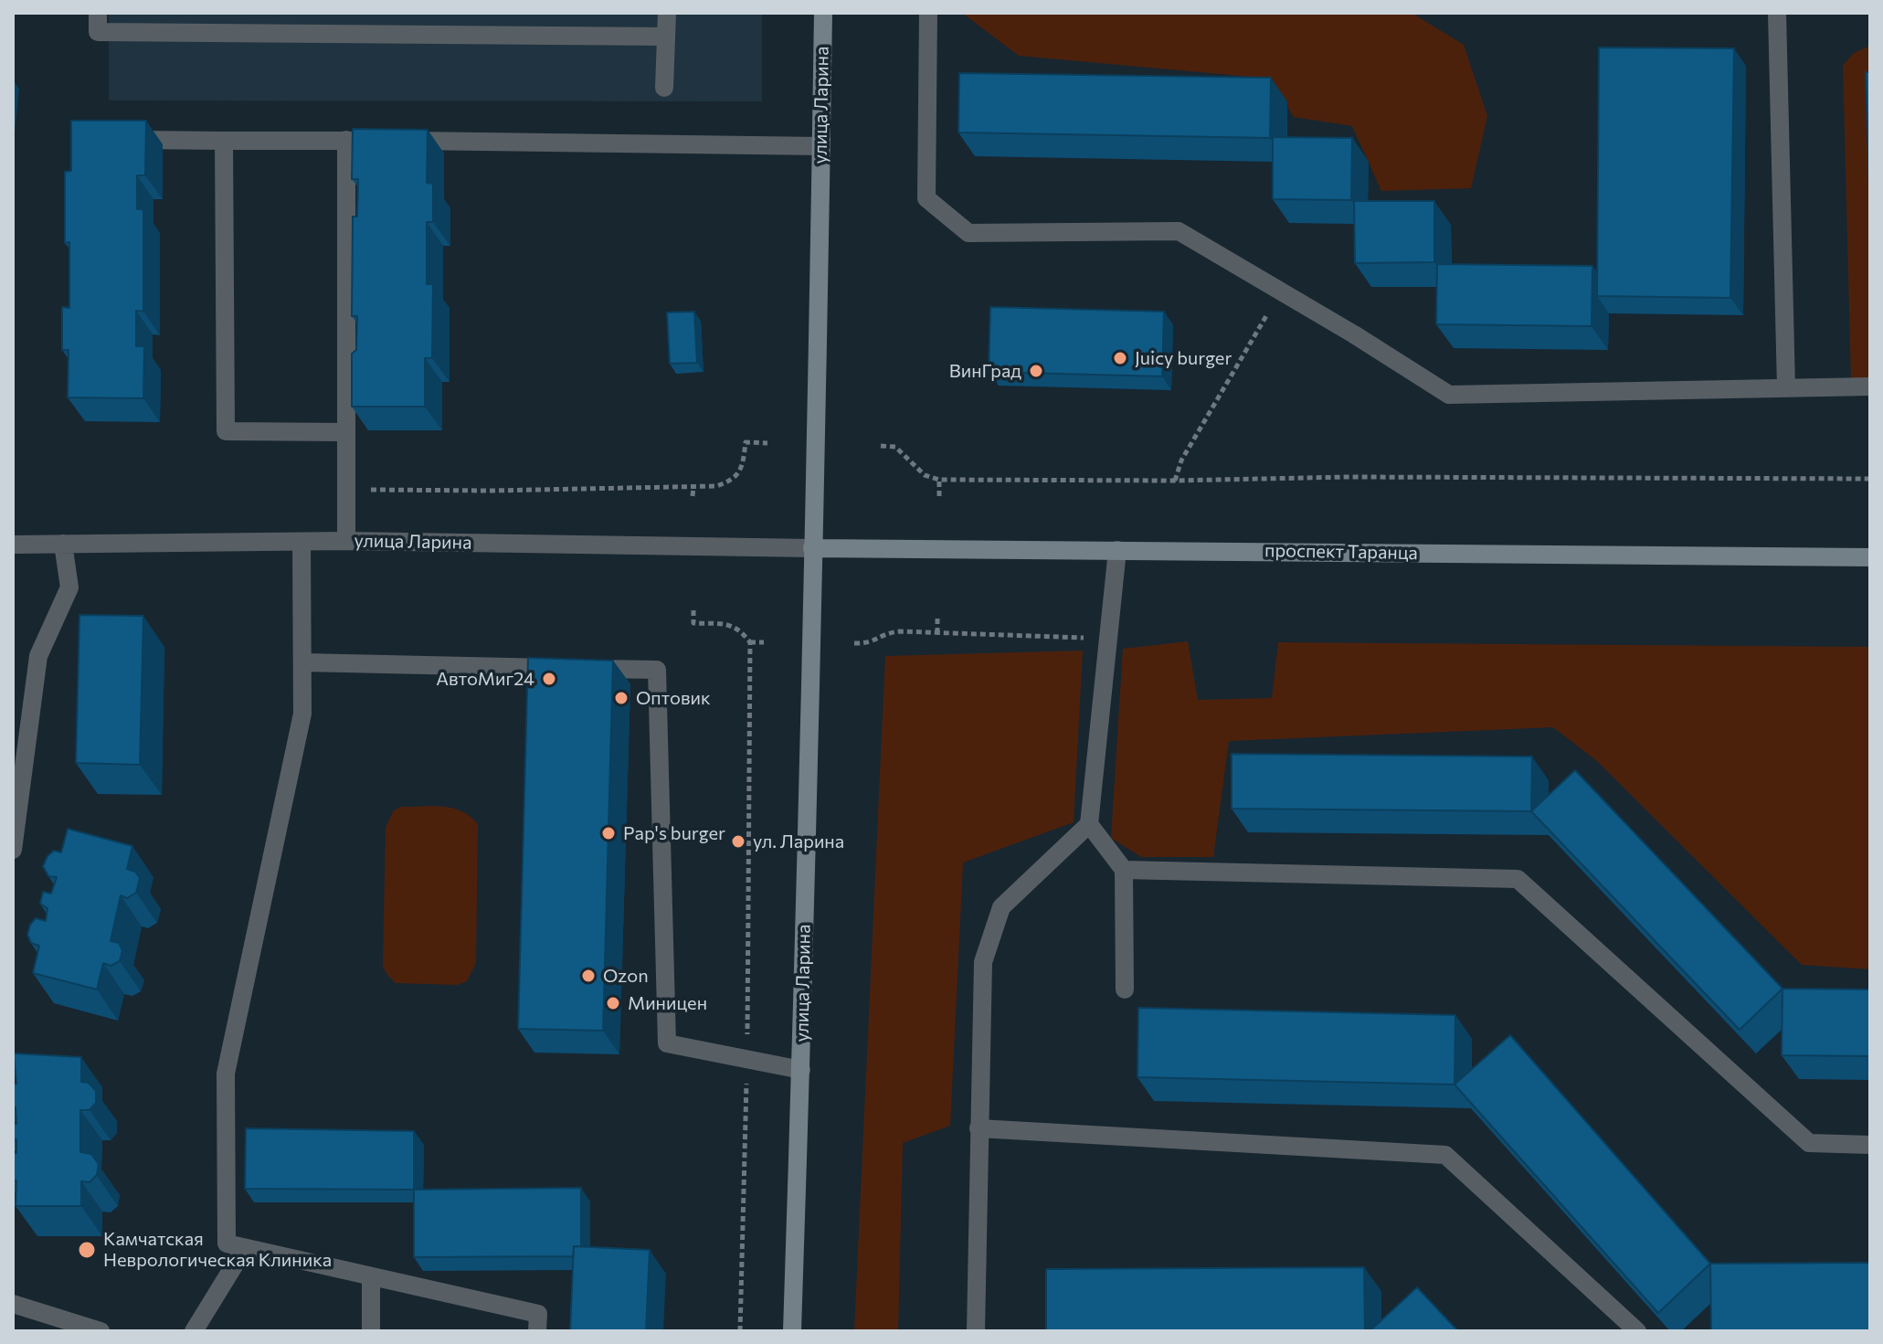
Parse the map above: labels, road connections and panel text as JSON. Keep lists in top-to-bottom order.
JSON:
{
  "streets": {
    "main road": ["улица Ларина", "проспект Таранца"]
  },
  "crossings": [
    ["улица Ларина", "проспект Таранца"]
  ],
  "places": [
    "Juicy burger",
    "ВинГрад",
    "АвтоМиг24",
    "Оптовик",
    "Pap's burger",
    "ул. Ларина",
    "Ozon",
    "Миницен",
    "Камчатская Неврологическая Клиника"
  ]
}
